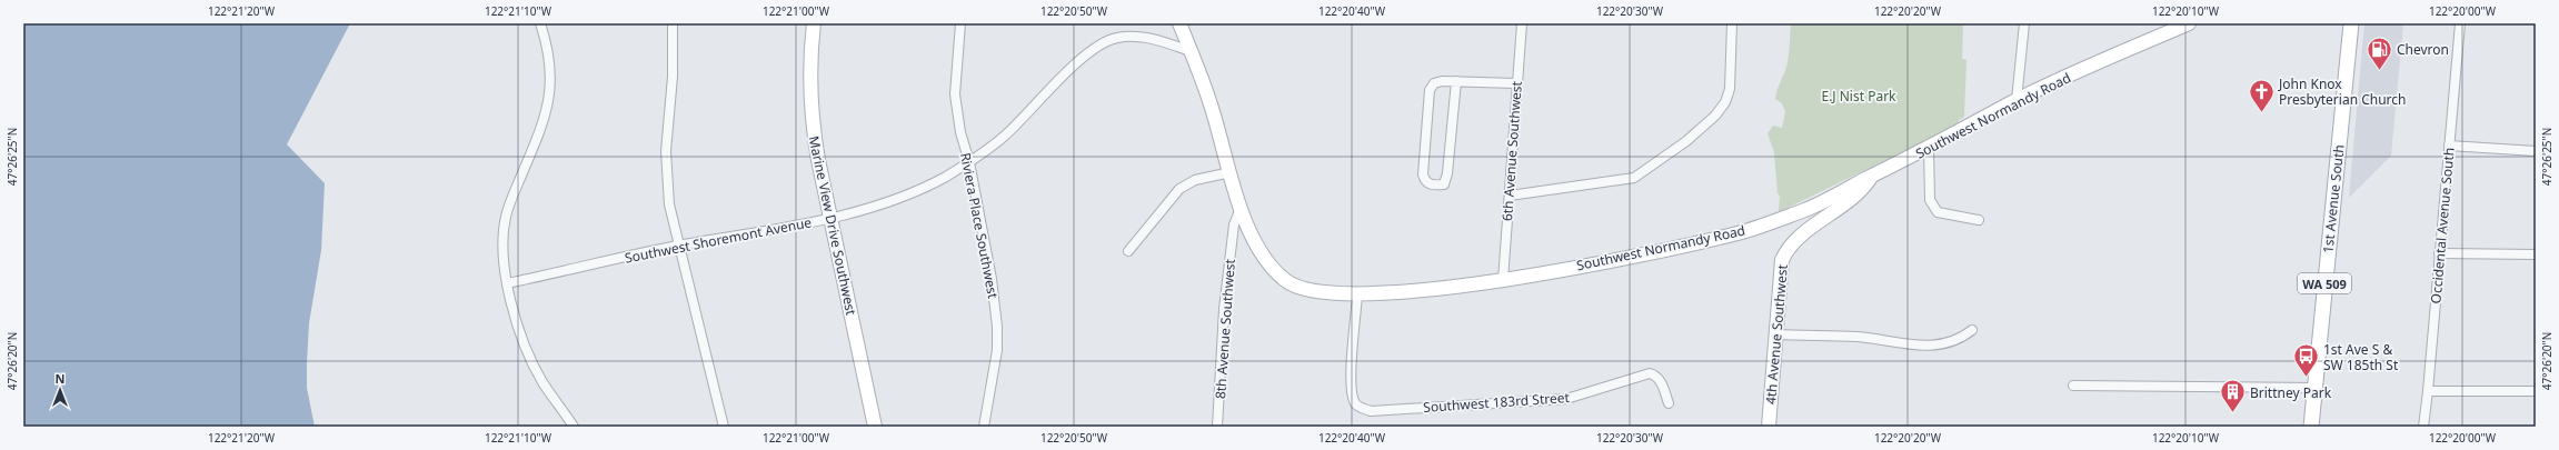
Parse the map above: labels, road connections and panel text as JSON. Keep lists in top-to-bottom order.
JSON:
{
  "streets": {
    "main road": ["1st Avenue South", "WA 509"],
    "street": [
      "Southwest Normandy Road",
      "6th Avenue Southwest",
      "Marine View Drive Southwest",
      "Riviera Place Southwest",
      "Occidental Avenue South",
      "Southwest Shoremont Avenue",
      "8th Avenue Southwest",
      "4th Avenue Southwest",
      "Southwest 183rd Street"
    ]
  },
  "crossings": [
    ["Southwest Normandy Road", "6th Avenue Southwest"],
    ["Southwest Normandy Road", "Southwest Shoremont Avenue"],
    ["Southwest Normandy Road", "8th Avenue Southwest"],
    ["Southwest Normandy Road", "4th Avenue Southwest"],
    ["Southwest Normandy Road", "Southwest 183rd Street"],
    ["Marine View Drive Southwest", "Southwest Shoremont Avenue"],
    ["Riviera Place Southwest", "Southwest Shoremont Avenue"]
  ],
  "parks": ["E.J Nist Park"],
  "places": {
    "fuel station": ["Chevron"],
    "church": ["John Knox Presbyterian Church"],
    "bus stop": ["1st Ave S & SW 185th St"],
    "building": ["Brittney Park"]
  },
  "north": "top",
  "coordinates": [
    "122°21'20\"W",
    "122°21'10\"W",
    "122°21'00\"W",
    "122°20'50\"W",
    "122°20'40\"W",
    "122°20'30\"W",
    "122°20'20\"W",
    "122°20'10\"W",
    "122°20'00\"W",
    "47°26'25\"N",
    "47°26'20\"N"
  ]
}
